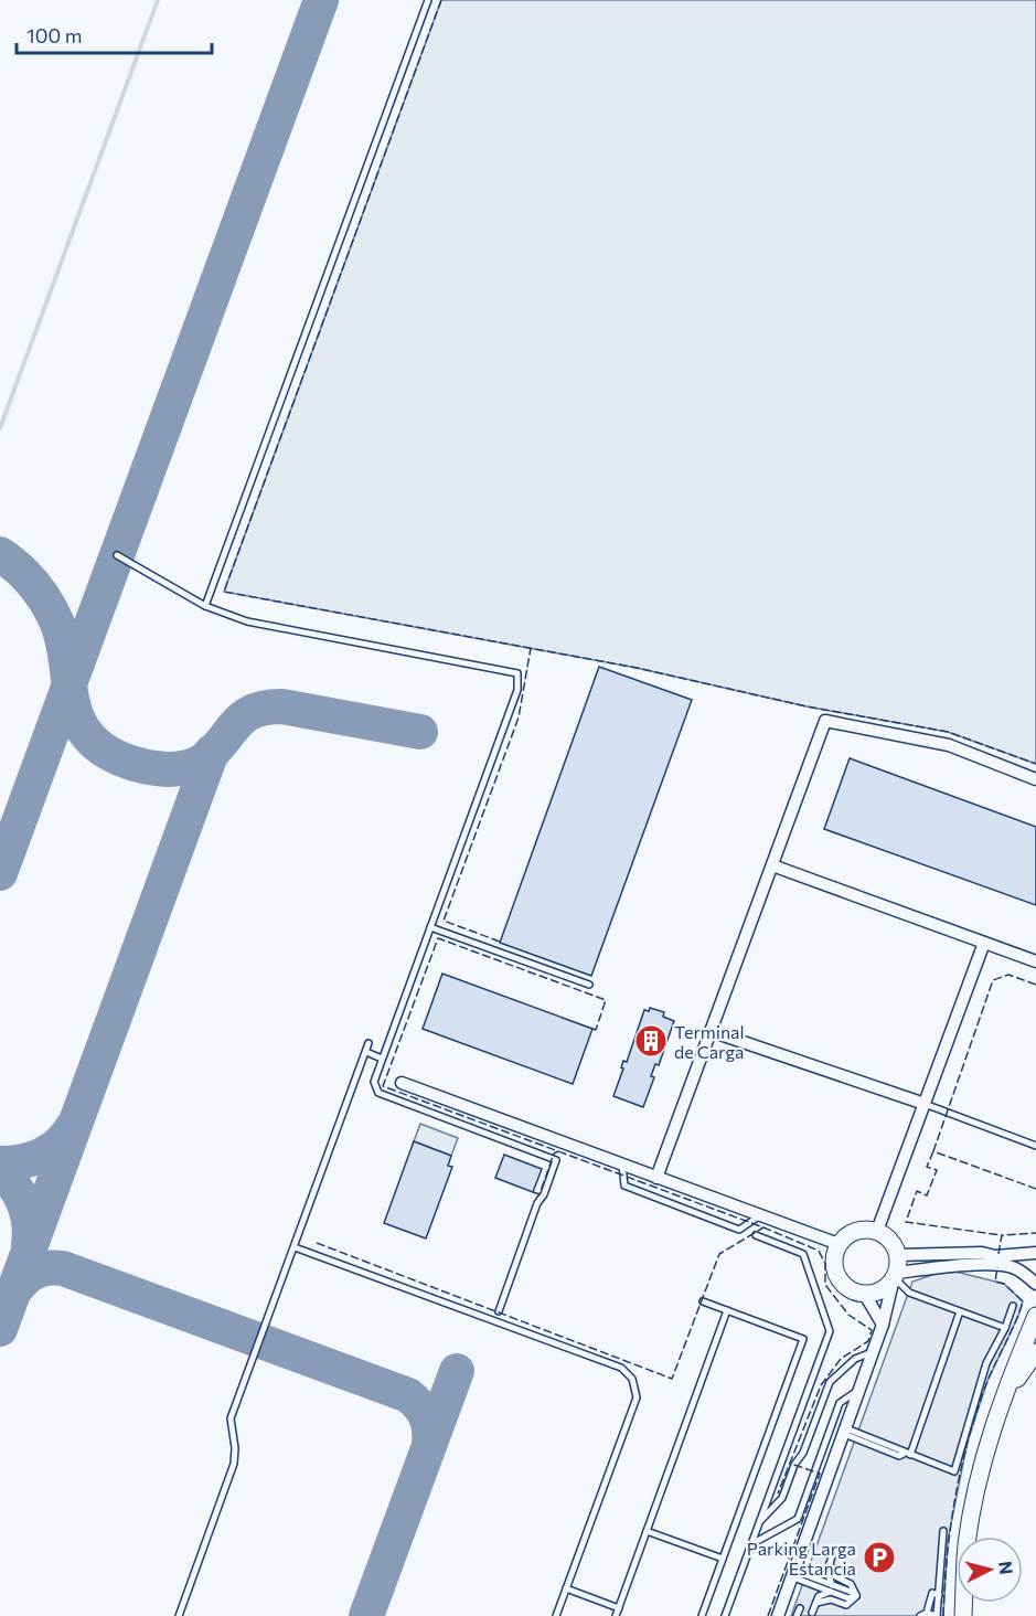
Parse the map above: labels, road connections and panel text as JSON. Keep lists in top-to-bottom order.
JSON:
{
  "places": {
    "building": ["Terminal de Carga"],
    "parking": ["Parking Larga Estancia"]
  },
  "scale_bar": "100 m",
  "north": "right"
}
